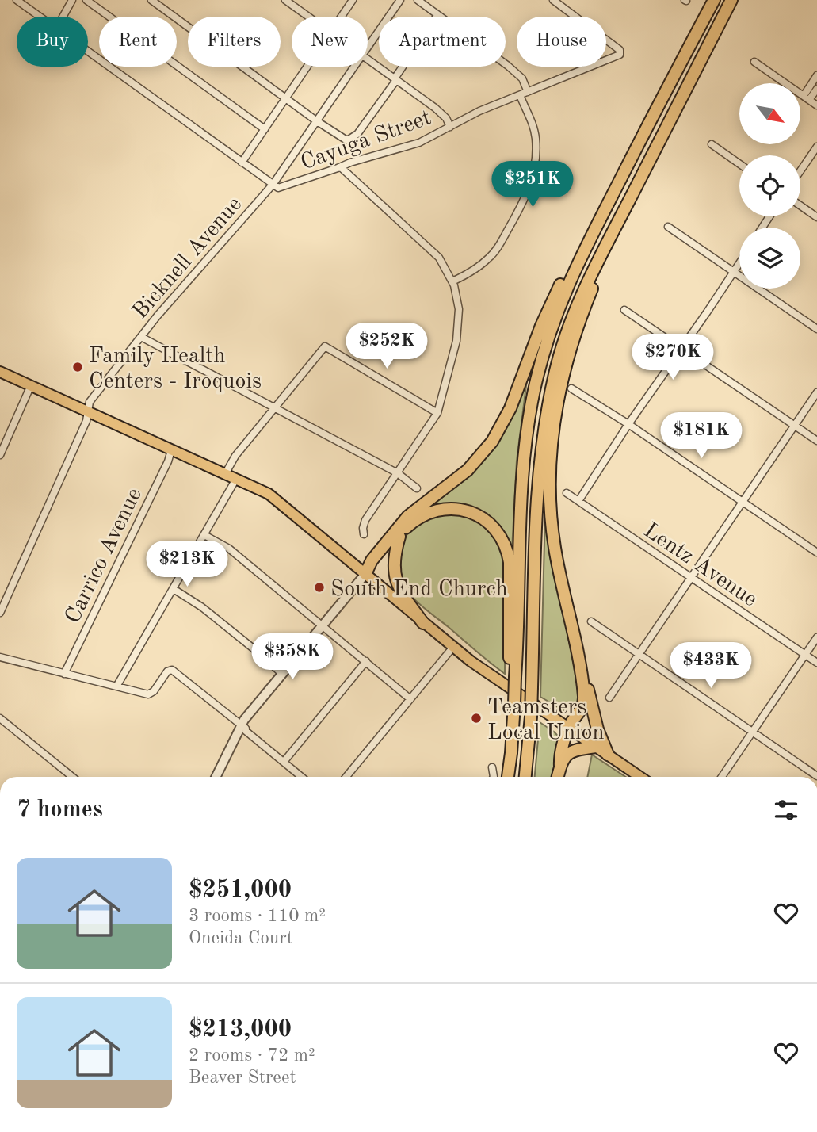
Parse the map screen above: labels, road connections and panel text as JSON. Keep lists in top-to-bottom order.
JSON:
{
  "streets": {
    "street": [
      "Cayuga Street",
      "Bicknell Avenue",
      "Carrico Avenue",
      "Lentz Avenue"
    ]
  },
  "crossings": [
    ["Cayuga Street", "Bicknell Avenue"]
  ],
  "places": ["Family Health Centers - Iroquois", "South End Church", "Teamsters Local Union"],
  "north": "bottom right",
  "page": {
    "chip": [
      "Buy",
      "Rent",
      "Filters",
      "New",
      "Apartment",
      "House"
    ],
    "price": [
      "$251K",
      "$252K",
      "$270K",
      "$181K",
      "$213K",
      "$358K",
      "$433K"
    ],
    "heading": "7 homes",
    "list": [
      {
        "name": "$251,000",
        "note": "3 rooms · 110 m² · Oneida Court"
      },
      {
        "name": "$213,000",
        "note": "2 rooms · 72 m² · Beaver Street"
      }
    ]
  }
}
